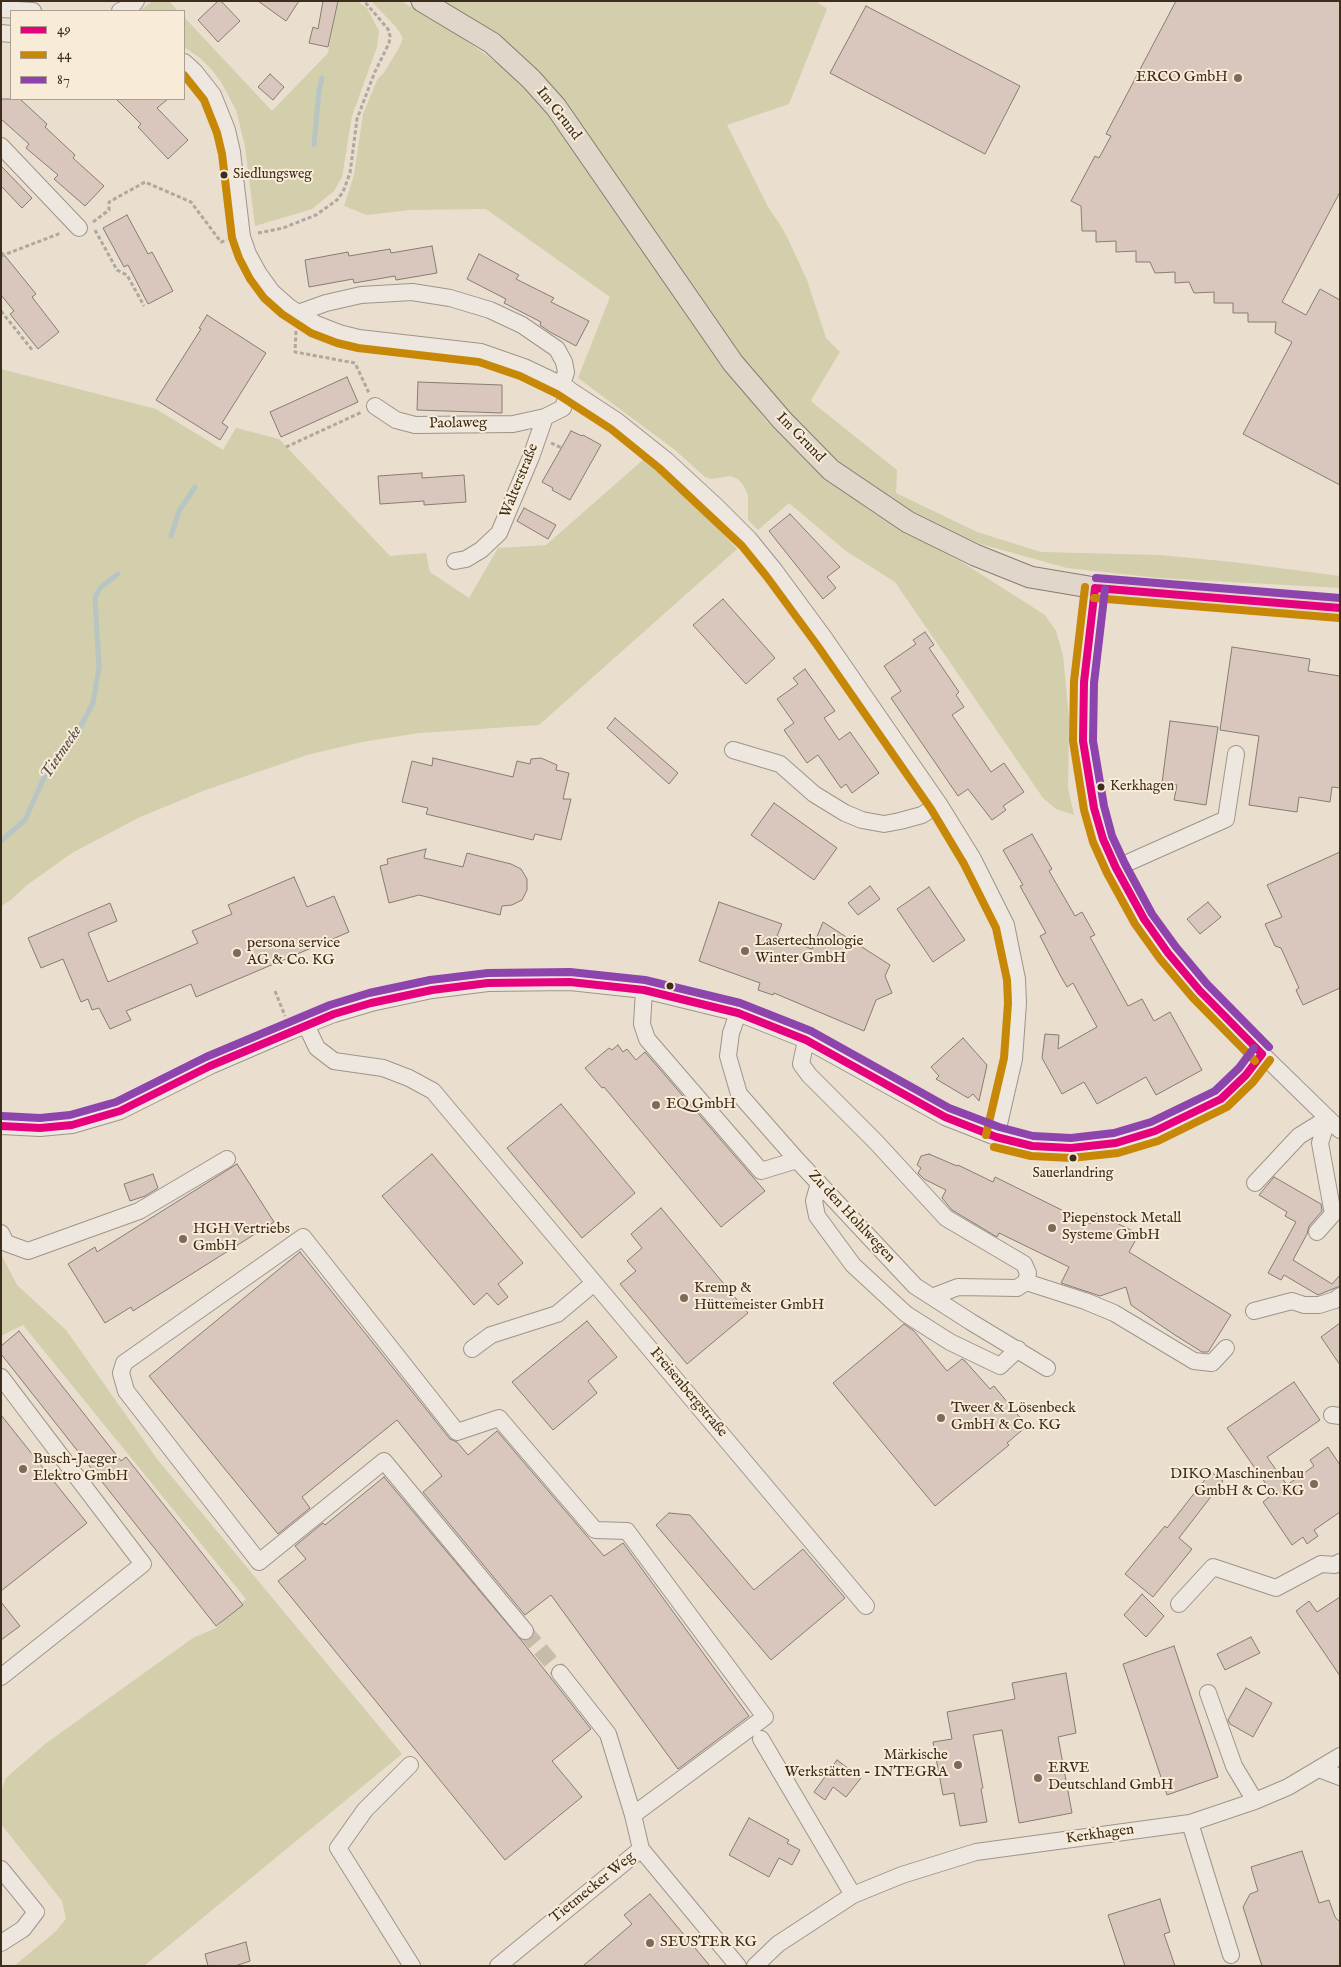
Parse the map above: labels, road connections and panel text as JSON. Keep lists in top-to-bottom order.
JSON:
{
  "streets": {
    "main road": ["Im Grund"],
    "street": [
      "Paolaweg",
      "Walterstraße",
      "Zu den Hohlwegen",
      "Freisenbergstraße",
      "Kerkhagen",
      "Tietmecker Weg"
    ]
  },
  "crossings": [
    ["Paolaweg", "Walterstraße"]
  ],
  "water": ["Tietmecke"],
  "places": [
    "ERCO GmbH",
    "Siedlungsweg",
    "Kerkhagen",
    "Lasertechnologie Winter GmbH",
    "persona service AG & Co. KG",
    "EQ GmbH",
    "Sauerlandring",
    "Piepenstock Metall Systeme GmbH",
    "HGH Vertriebs GmbH",
    "Kremp & Hüttemeister GmbH",
    "Tweer & Lösenbeck GmbH & Co. KG",
    "Busch-Jaeger Elektro GmbH",
    "DIKO Maschinenbau GmbH & Co. KG",
    "Märkische Werkstätten - INTEGRA",
    "ERVE Deutschland GmbH",
    "SEUSTER KG"
  ],
  "lines": ["transit line 44", "transit line 87", "transit line 49"],
  "legend": ["49", "44", "87"]
}
